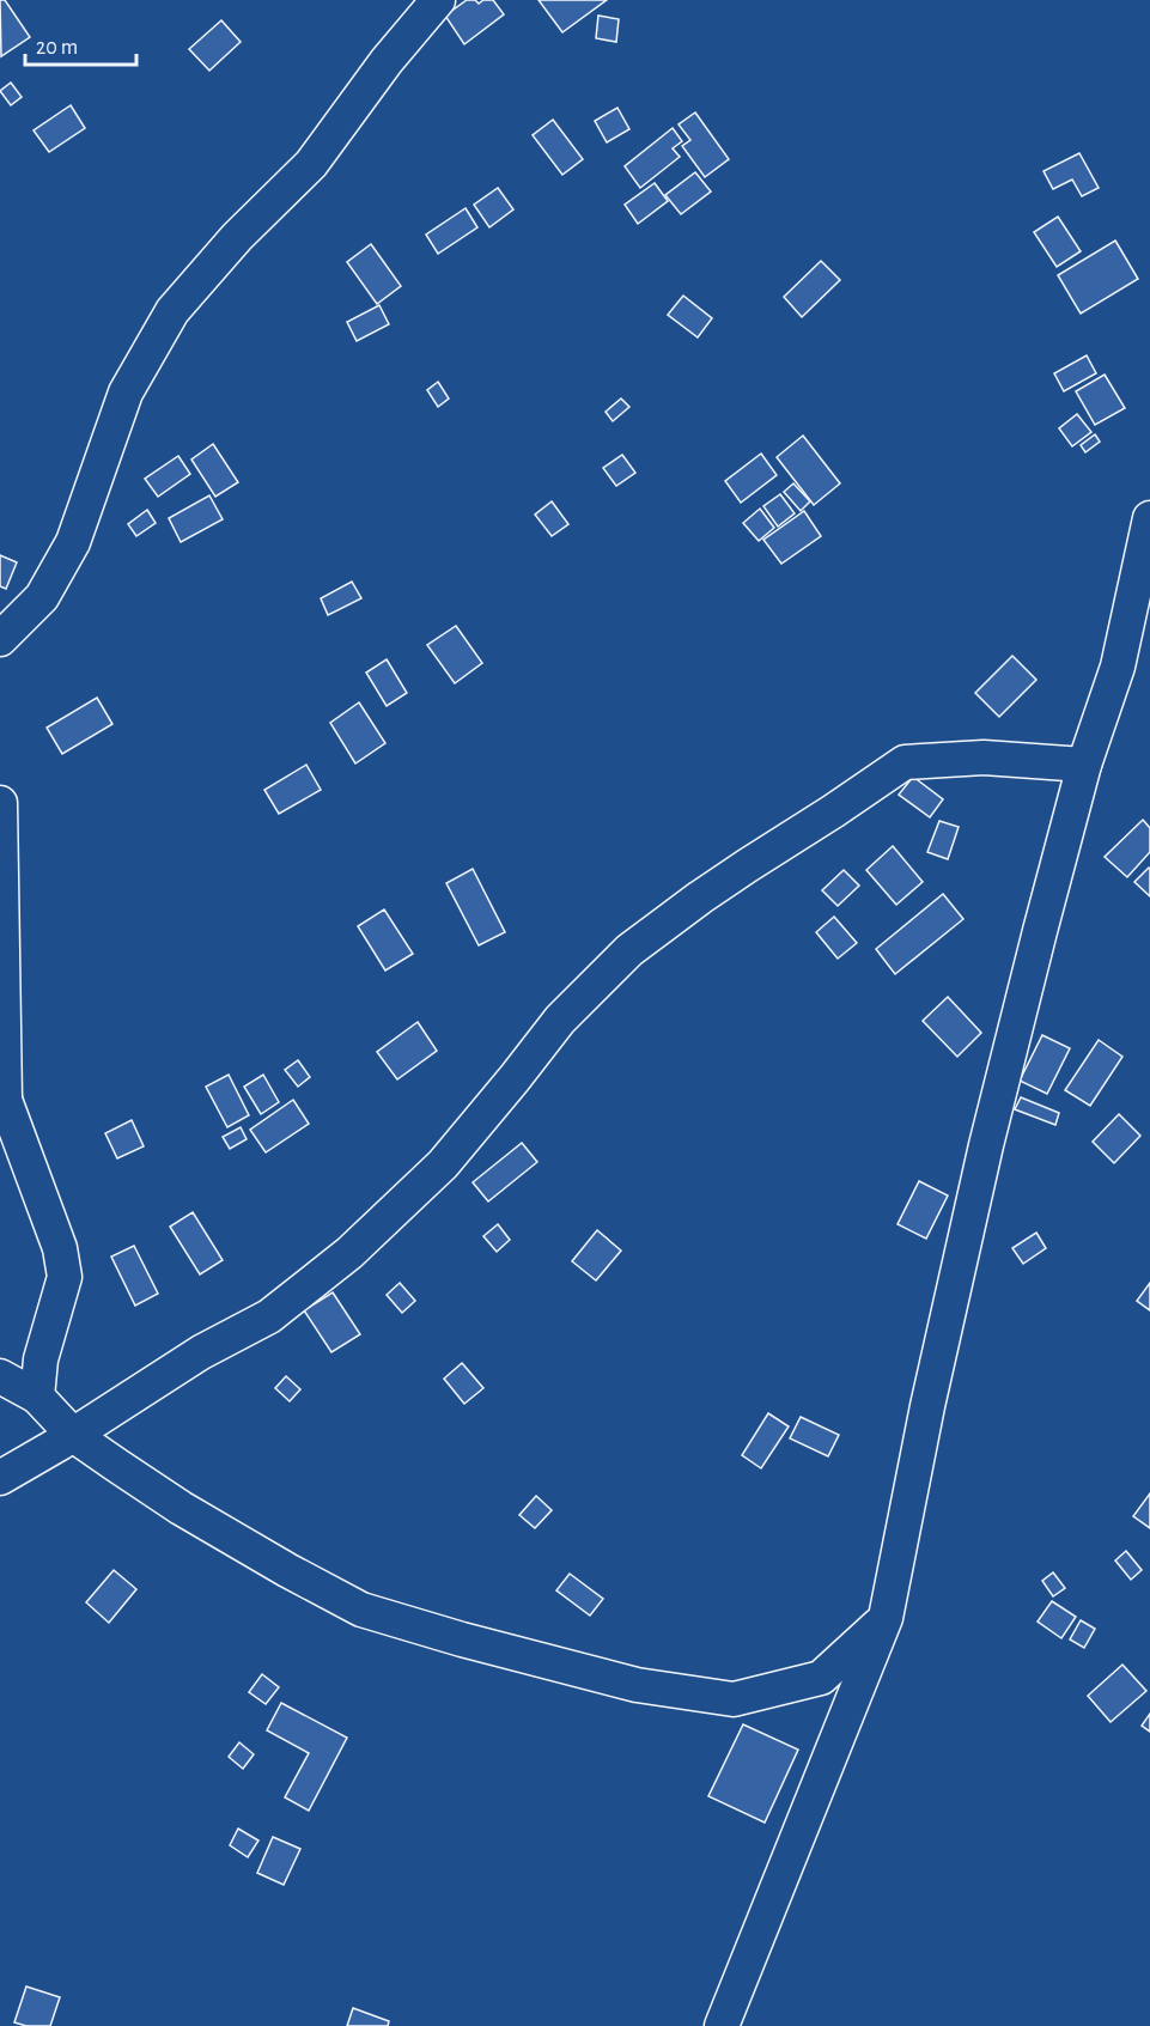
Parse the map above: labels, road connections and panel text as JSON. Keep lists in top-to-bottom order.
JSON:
{
  "scale_bar": "20 m"
}
